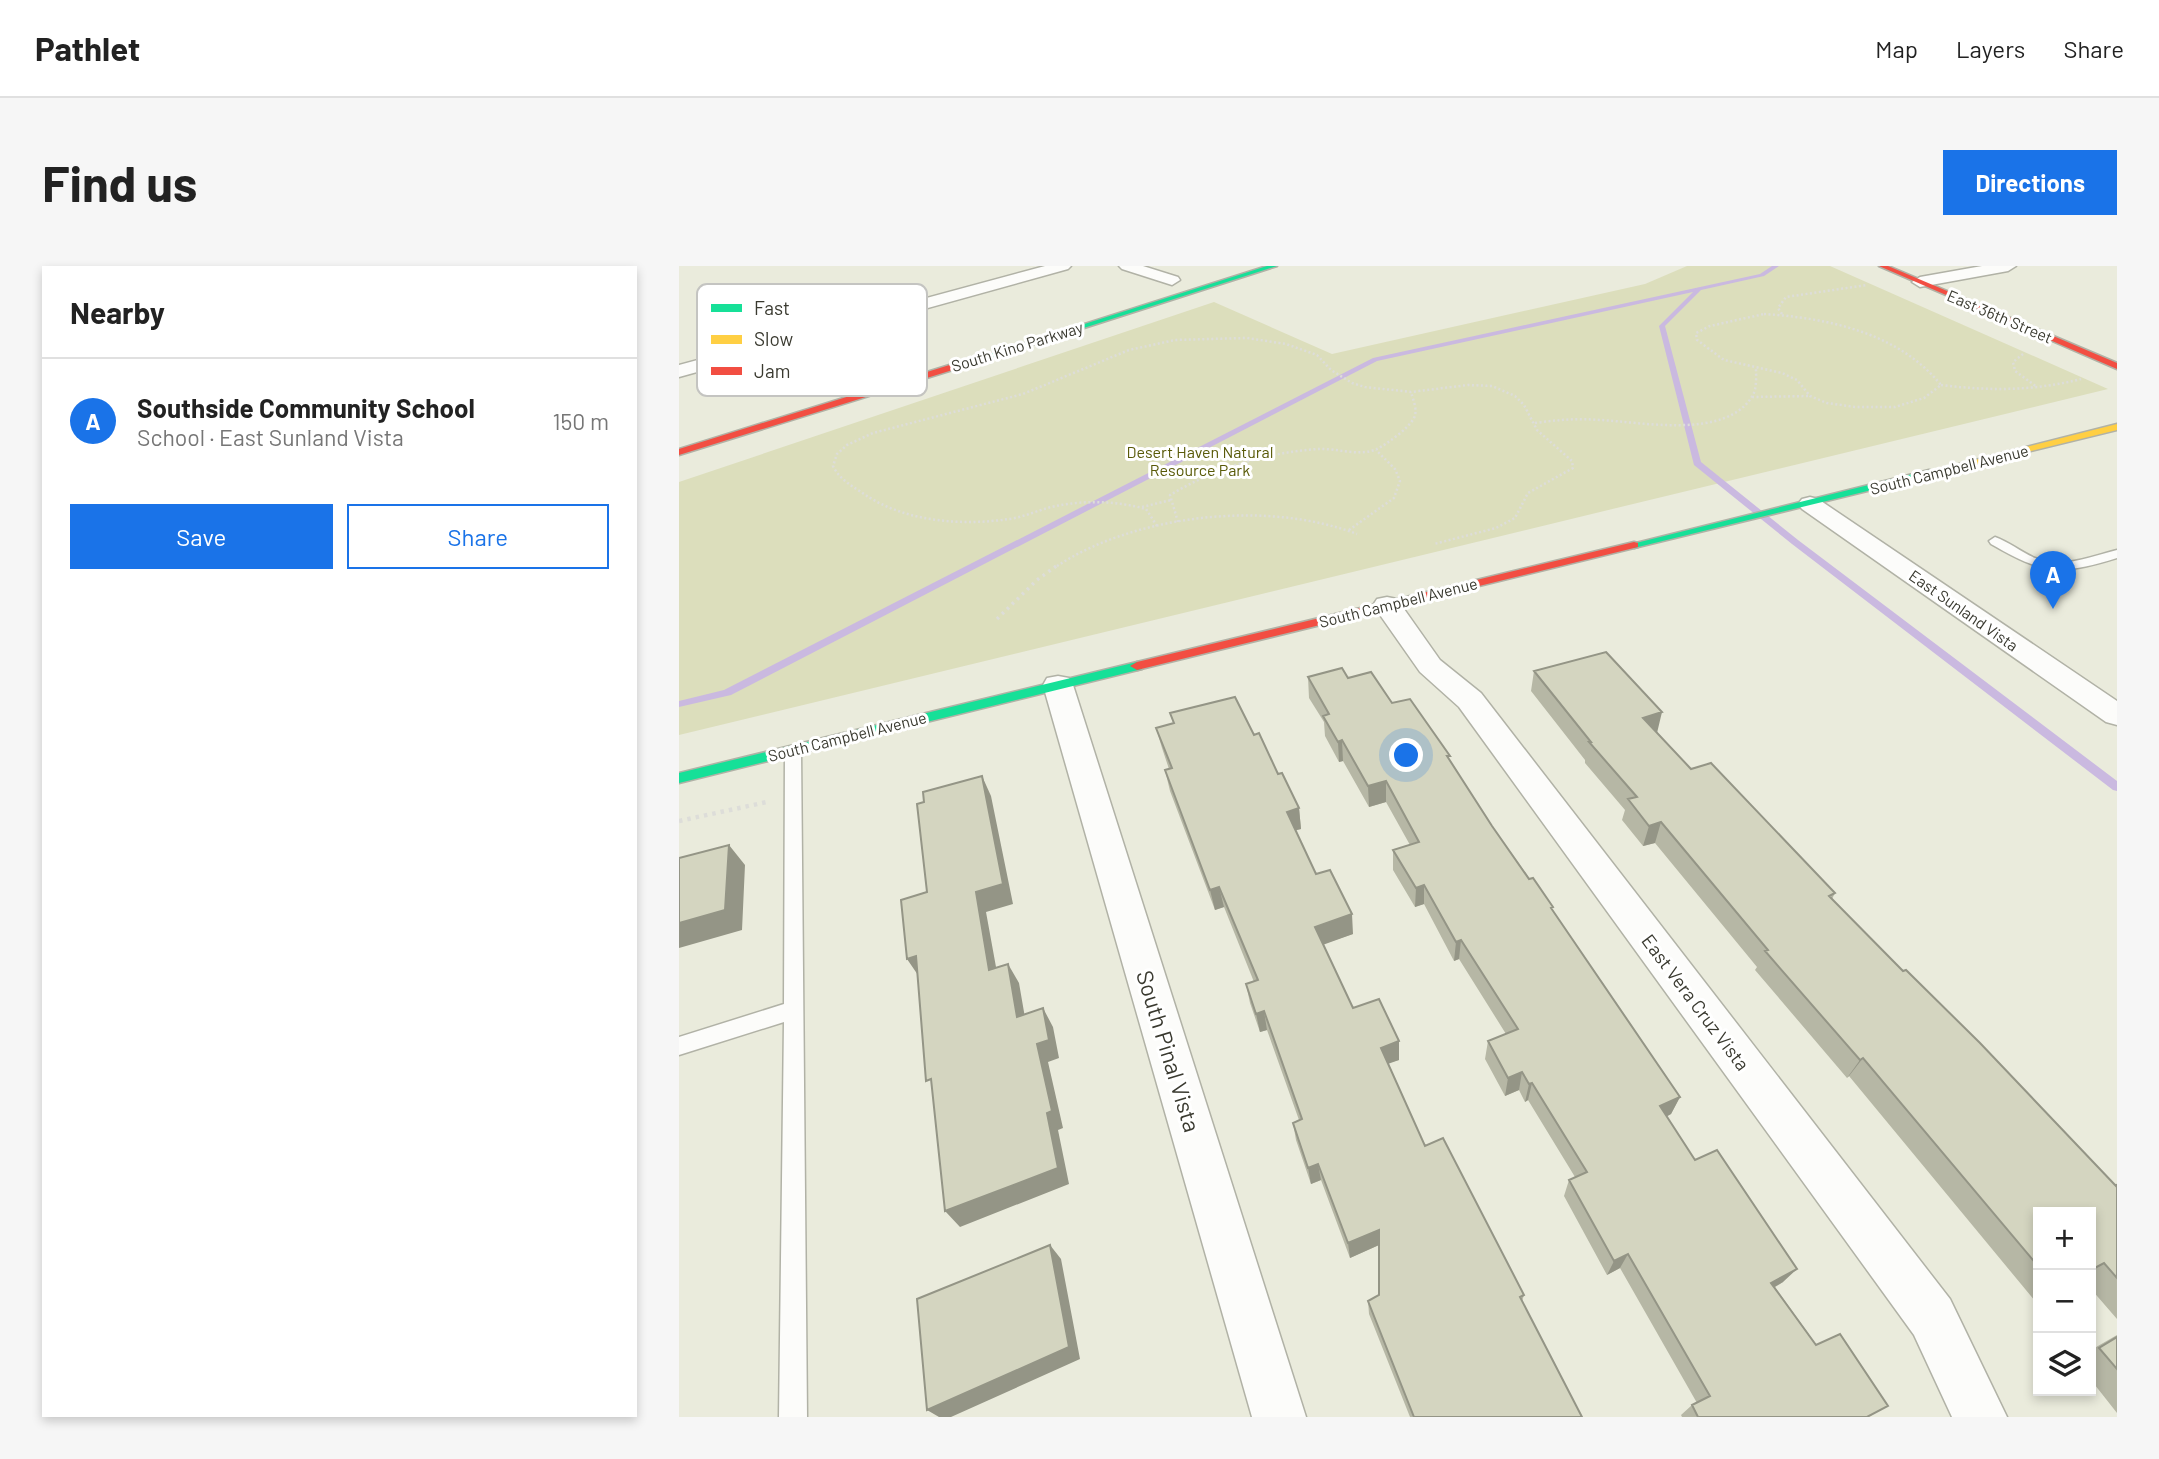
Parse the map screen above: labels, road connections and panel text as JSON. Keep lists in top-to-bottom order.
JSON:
{
  "streets": {
    "street": [
      "East 36th Street",
      "South Kino Parkway",
      "South Campbell Avenue",
      "East Sunland Vista",
      "East Vera Cruz Vista",
      "South Pinal Vista"
    ]
  },
  "crossings": [
    ["South Campbell Avenue", "East Sunland Vista"],
    ["South Campbell Avenue", "East Vera Cruz Vista"],
    ["South Campbell Avenue", "South Pinal Vista"]
  ],
  "parks": ["Desert Haven Natural Resource Park"],
  "legend": ["Fast", "Slow", "Jam"],
  "page": {
    "header": "Pathlet",
    "nav": ["Map", "Layers", "Share"],
    "buttons": [
      "Directions",
      ["Save", "Share"]
    ],
    "title": "Find us",
    "heading": "Nearby",
    "list": [
      {
        "mark": "A",
        "name": "Southside Community School",
        "note": "School · East Sunland Vista",
        "value": "150 m"
      }
    ],
    "pins": "A",
    "map_buttons": ["+", "−"]
  }
}
